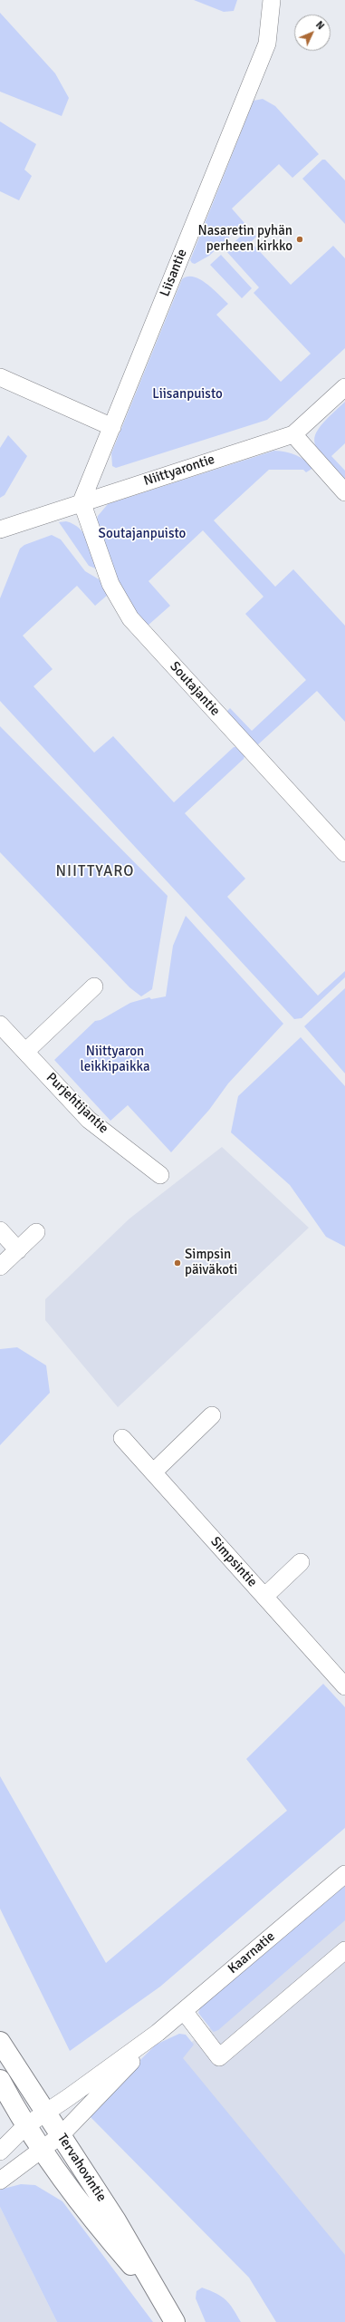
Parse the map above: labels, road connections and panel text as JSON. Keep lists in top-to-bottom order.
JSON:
{
  "streets": {
    "main road": ["Tervahovintie"],
    "street": [
      "Liisantie",
      "Niittyarontie",
      "Soutajantie",
      "Purjehtijantie",
      "Simpsintie",
      "Kaarnatie"
    ]
  },
  "crossings": [
    ["Liisantie", "Niittyarontie"],
    ["Liisantie", "Soutajantie"],
    ["Niittyarontie", "Soutajantie"],
    ["Kaarnatie", "Tervahovintie"]
  ],
  "districts": ["NIITTYARO"],
  "parks": ["Liisanpuisto", "Soutajanpuisto", "Niittyaron leikkipaikka"],
  "places": ["Nasaretin pyhän perheen kirkko", "Simpsin päiväkoti"],
  "north": "top right"
}
